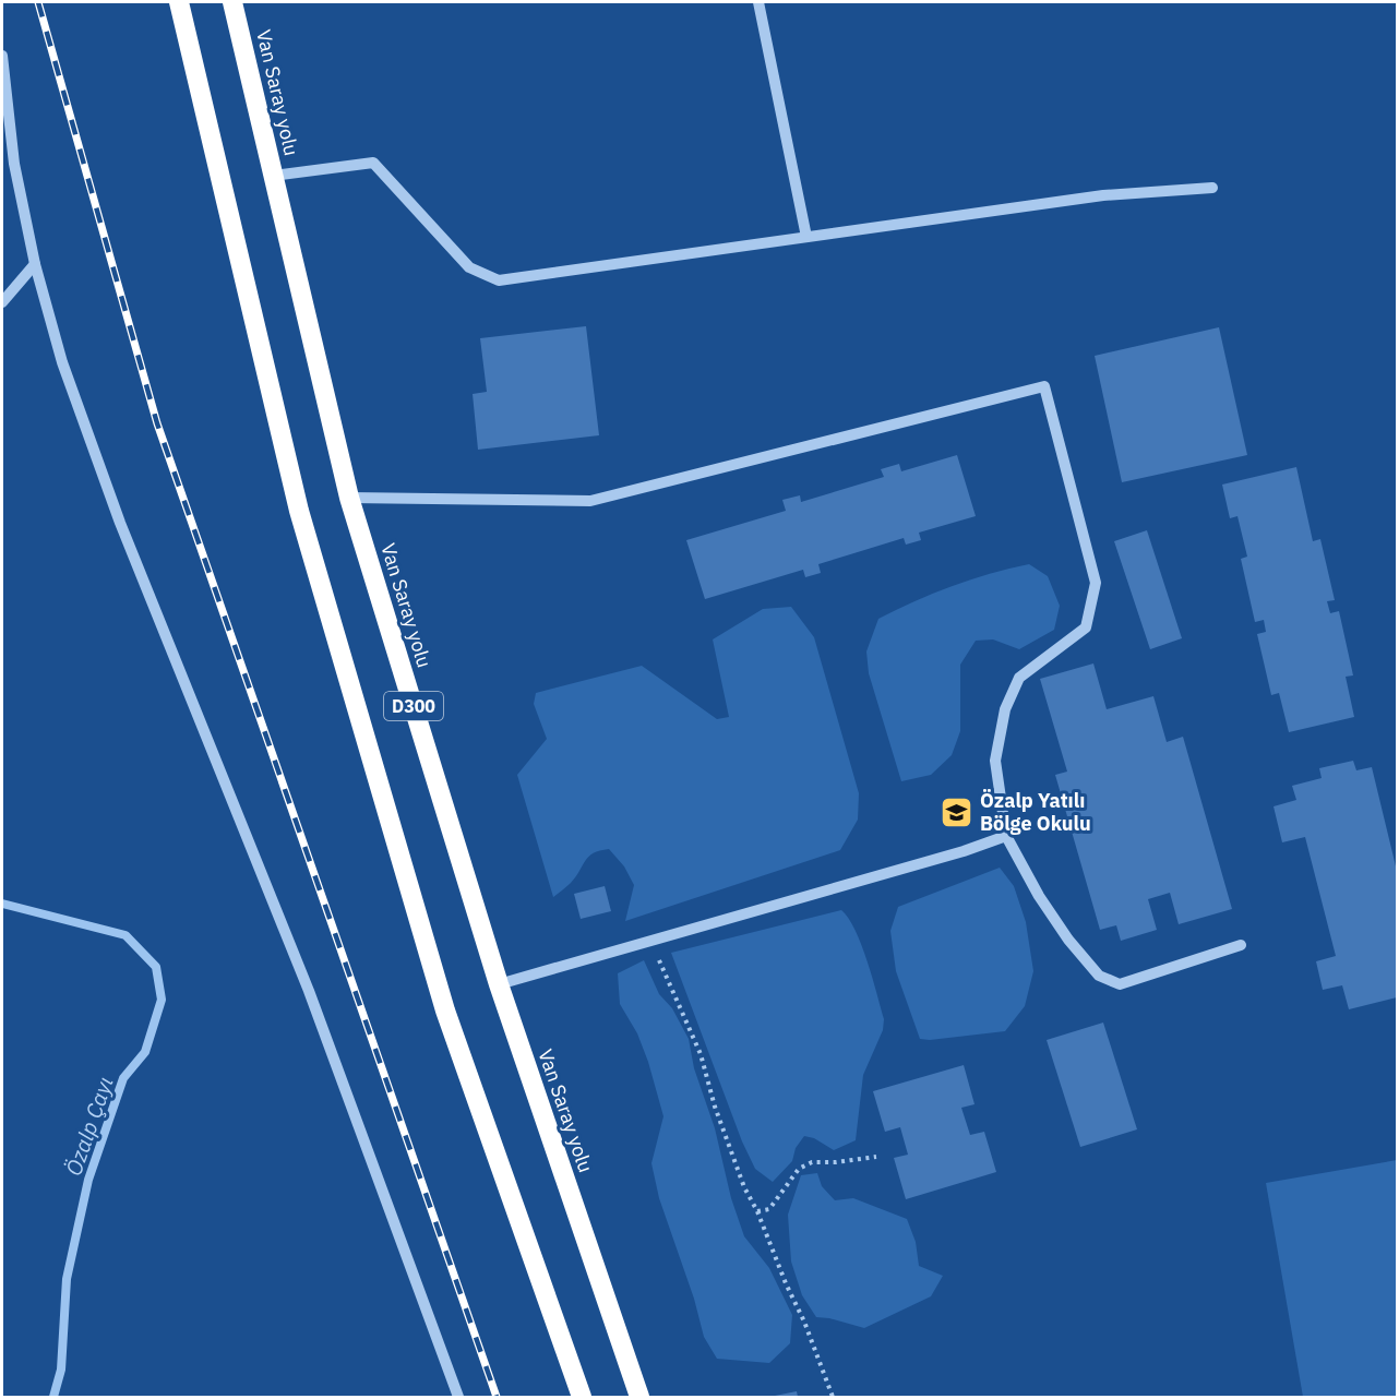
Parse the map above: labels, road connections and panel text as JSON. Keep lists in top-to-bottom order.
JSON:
{
  "streets": {
    "highway": ["Van Saray yolu", "D300"]
  },
  "water": ["Özalp Çayı"],
  "places": {
    "school or university": ["Özalp Yatılı Bölge Okulu"]
  }
}
